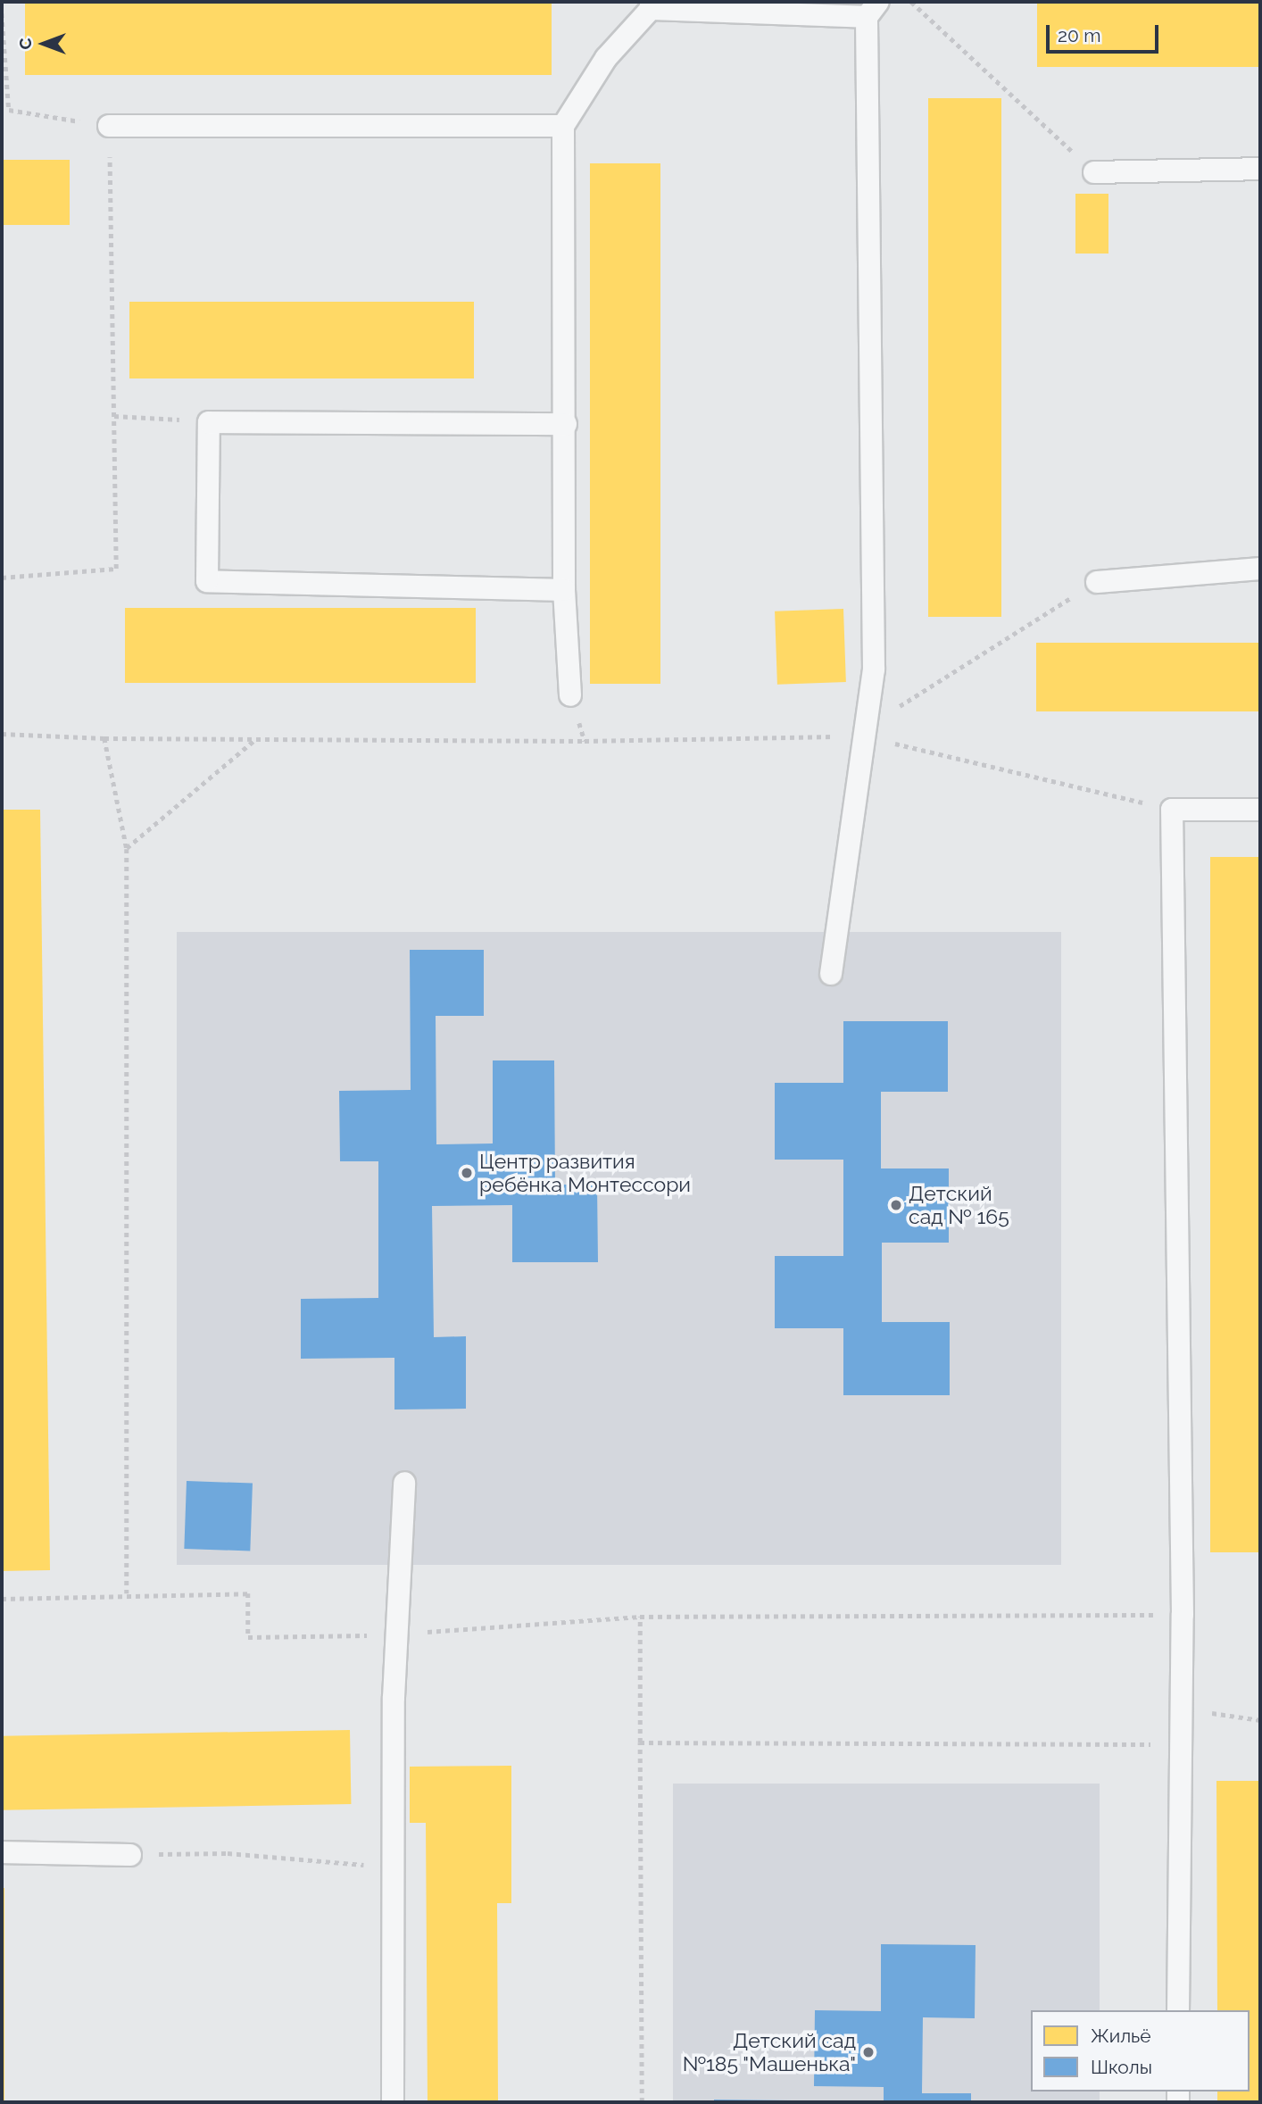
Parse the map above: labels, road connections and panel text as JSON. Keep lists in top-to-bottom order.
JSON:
{
  "places": ["Центр развития ребёнка Монтессори", "Детский сад № 165", "Детский сад №185 \"Машенька\""],
  "legend": ["Жильё", "Школы"],
  "scale_bar": "20 m",
  "north": "left"
}
